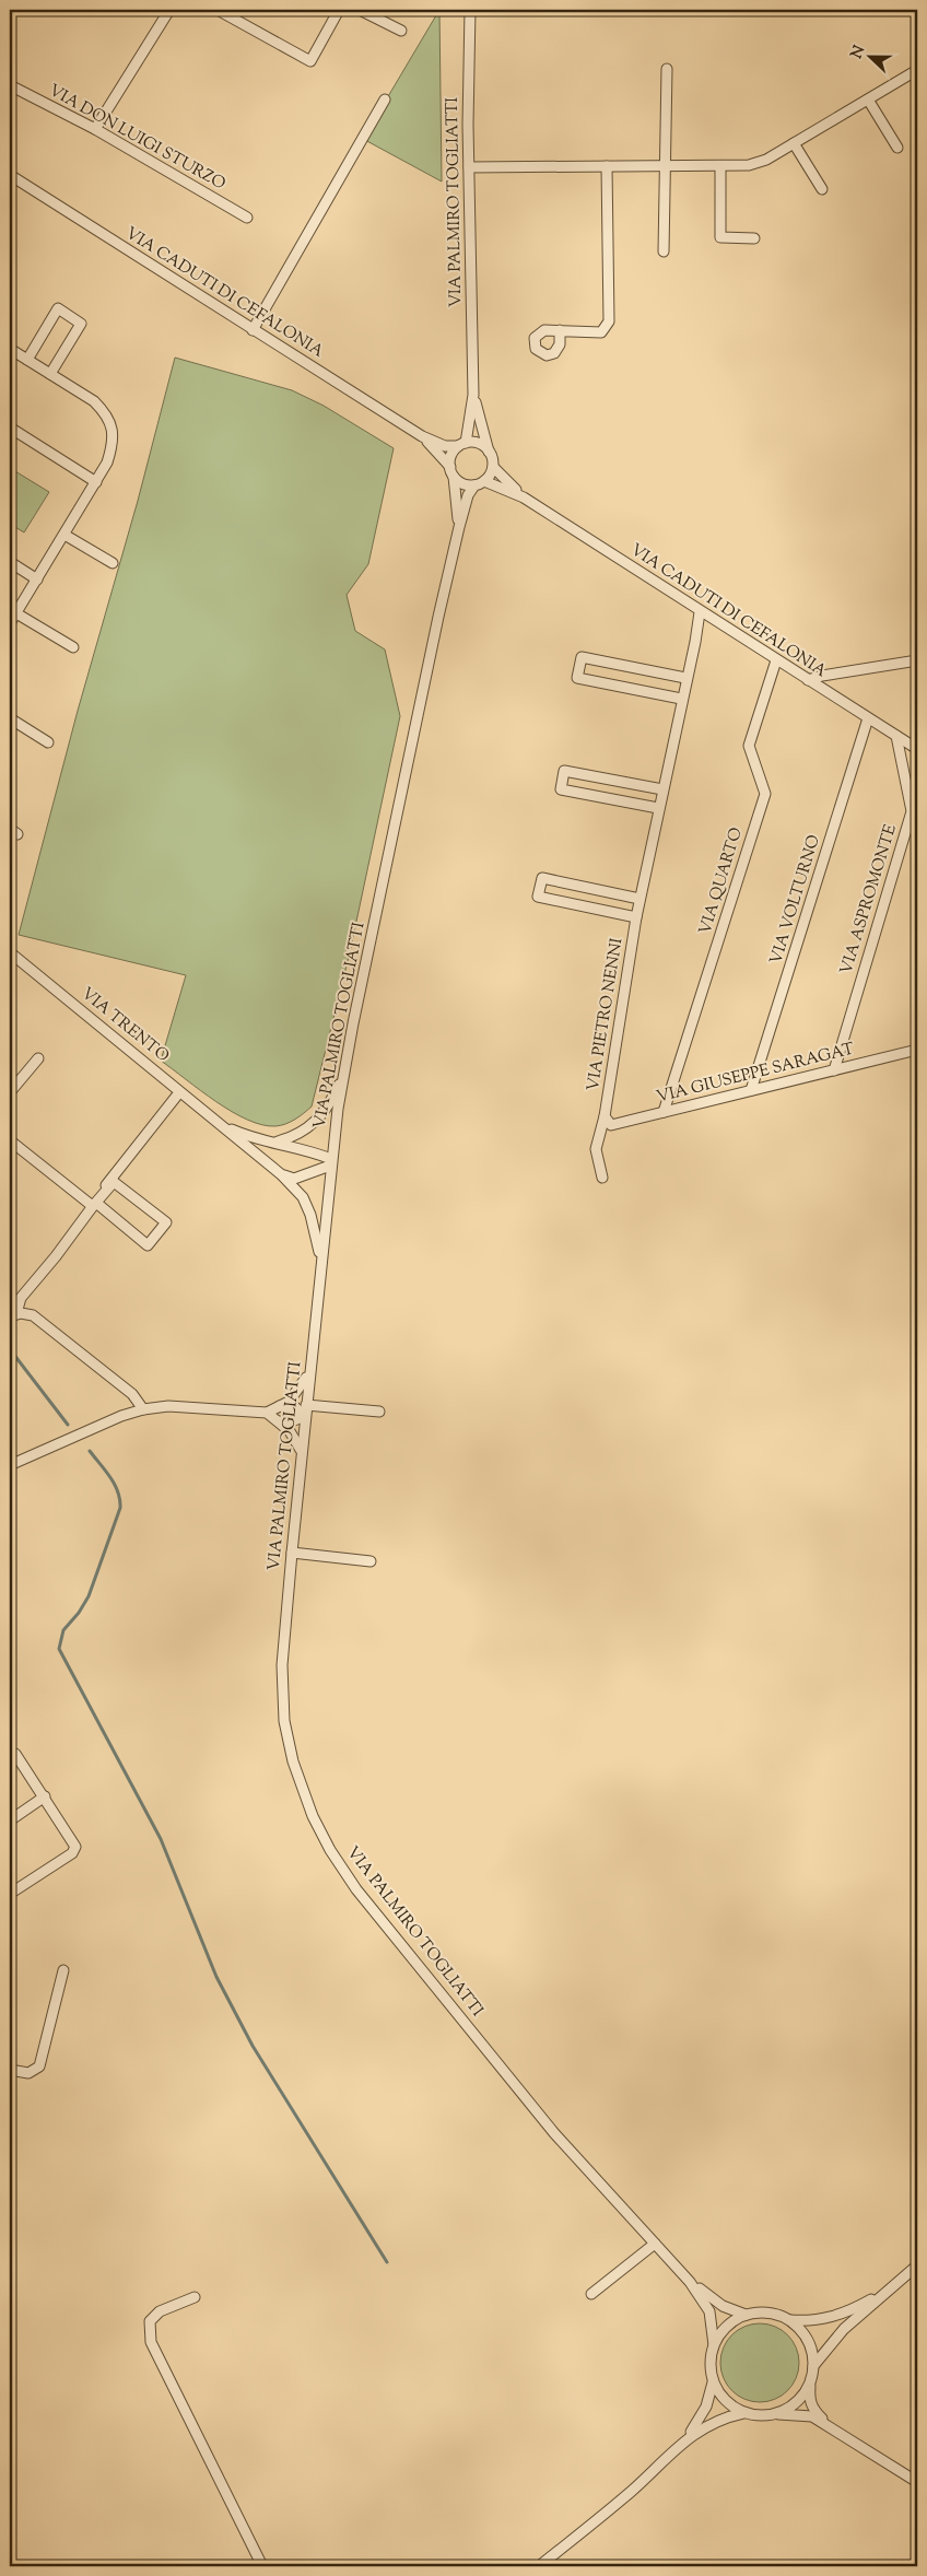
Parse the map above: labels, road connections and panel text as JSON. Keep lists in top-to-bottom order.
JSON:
{
  "streets": {
    "street": [
      "VIA DON LUIGI STURZO",
      "VIA PALMIRO TOGLIATTI",
      "VIA CADUTI DI CEFALONIA",
      "VIA QUARTO",
      "VIA VOLTURNO",
      "VIA ASPROMONTE",
      "VIA PIETRO NENNI",
      "VIA TRENTO",
      "VIA GIUSEPPE SARAGAT"
    ]
  },
  "crossings": [
    ["VIA PALMIRO TOGLIATTI", "VIA CADUTI DI CEFALONIA"],
    ["VIA PALMIRO TOGLIATTI", "VIA TRENTO"],
    ["VIA CADUTI DI CEFALONIA", "VIA QUARTO"],
    ["VIA CADUTI DI CEFALONIA", "VIA VOLTURNO"],
    ["VIA CADUTI DI CEFALONIA", "VIA ASPROMONTE"],
    ["VIA CADUTI DI CEFALONIA", "VIA PIETRO NENNI"],
    ["VIA QUARTO", "VIA GIUSEPPE SARAGAT"],
    ["VIA VOLTURNO", "VIA GIUSEPPE SARAGAT"],
    ["VIA ASPROMONTE", "VIA GIUSEPPE SARAGAT"],
    ["VIA PIETRO NENNI", "VIA GIUSEPPE SARAGAT"]
  ],
  "north": "left"
}
